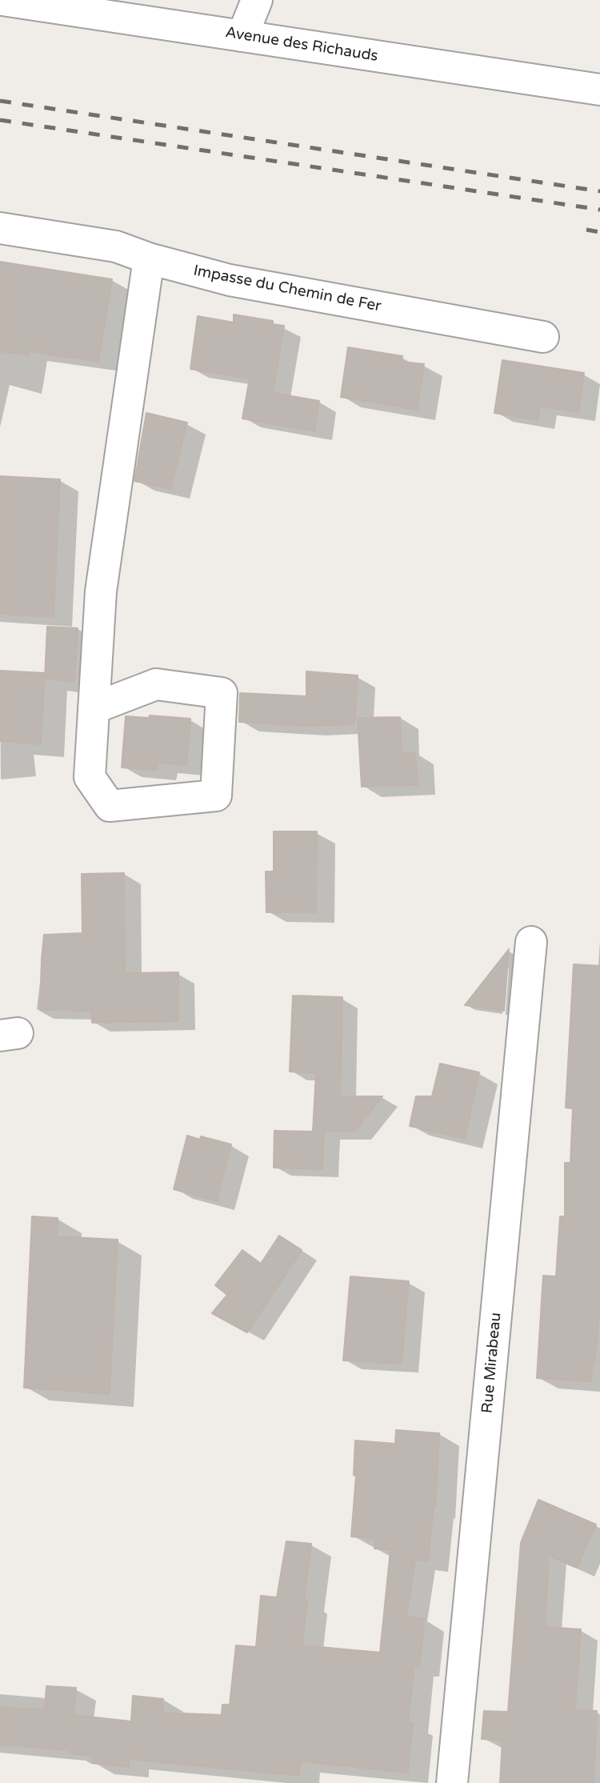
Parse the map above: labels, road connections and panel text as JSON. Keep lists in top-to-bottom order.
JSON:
{
  "streets": {
    "street": ["Avenue des Richauds", "Impasse du Chemin de Fer", "Rue Mirabeau"]
  }
}
